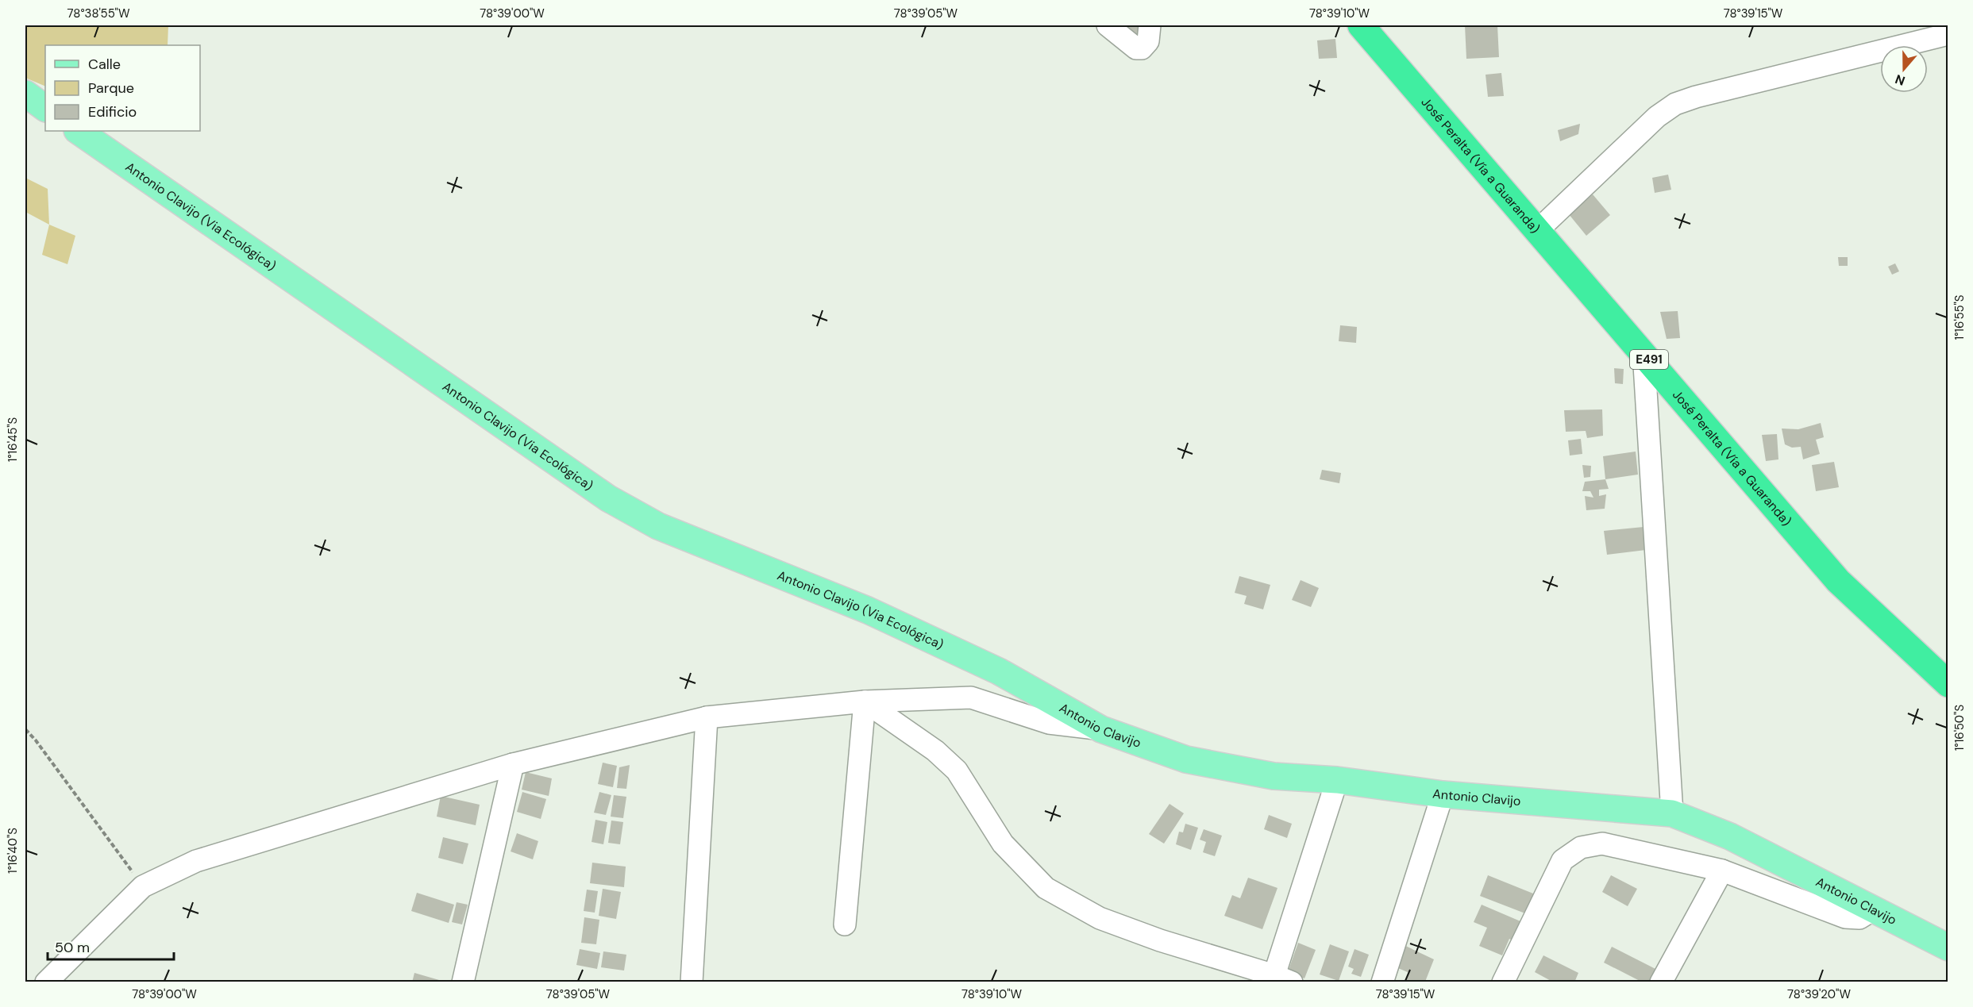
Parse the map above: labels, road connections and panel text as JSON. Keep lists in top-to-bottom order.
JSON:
{
  "streets": {
    "highway": ["José Peralta (Vía a Guaranda)", "E491"],
    "main road": ["Antonio Clavijo (Via Ecológica)", "Antonio Clavijo"]
  },
  "crossings": [
    ["Antonio Clavijo (Via Ecológica)", "Antonio Clavijo"]
  ],
  "legend": ["Calle", "Parque", "Edificio"],
  "scale_bar": "50 m",
  "north": "bottom",
  "coordinates": [
    "78°38'55\"W",
    "78°39'00\"W",
    "78°39'05\"W",
    "78°39'10\"W",
    "78°39'15\"W",
    "1°16'55\"S",
    "1°16'45\"S",
    "1°16'50\"S",
    "1°16'40\"S",
    "78°39'20\"W"
  ]
}
